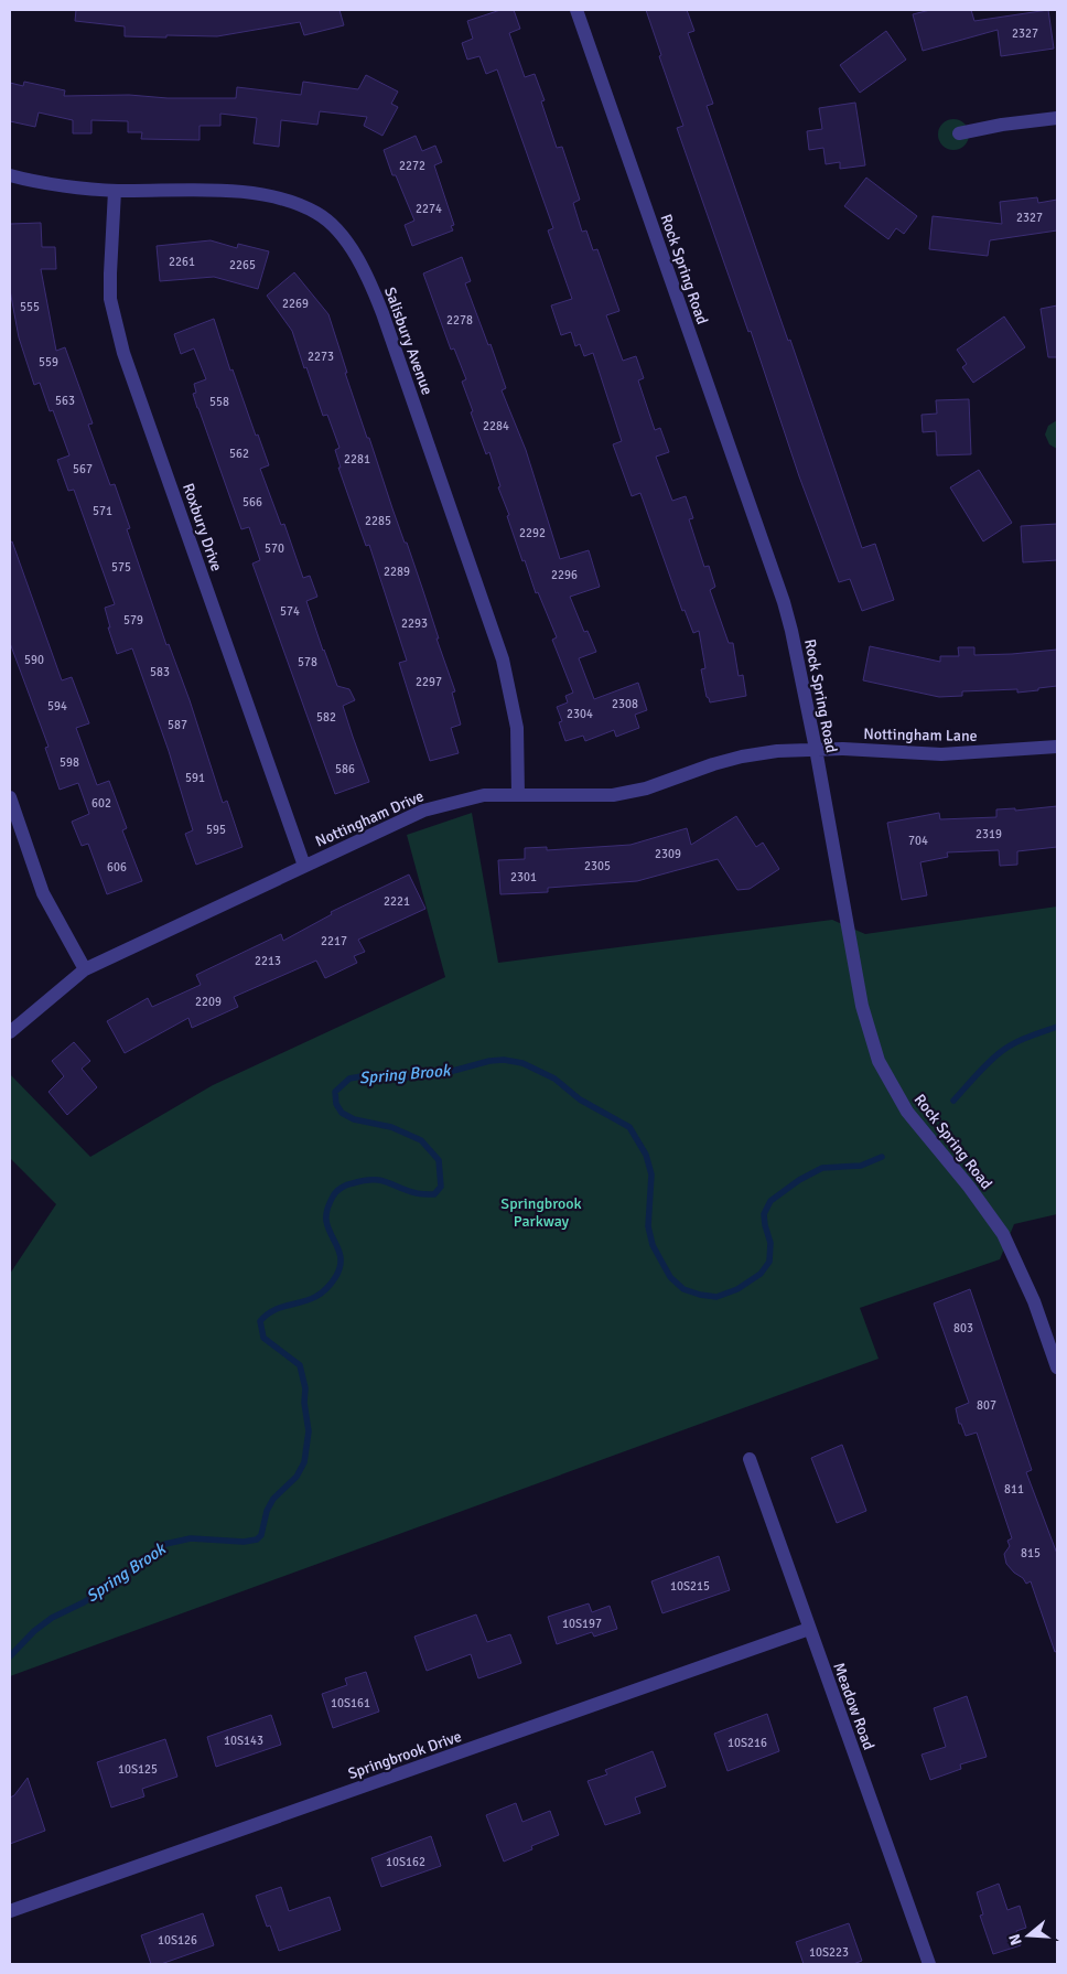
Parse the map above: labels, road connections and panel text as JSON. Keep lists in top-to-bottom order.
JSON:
{
  "streets": {
    "street": [
      "Rock Spring Road",
      "Salisbury Avenue",
      "Roxbury Drive",
      "Nottingham Lane",
      "Nottingham Drive",
      "Meadow Road",
      "Springbrook Drive"
    ]
  },
  "crossings": [
    ["Rock Spring Road", "Nottingham Lane"],
    ["Rock Spring Road", "Nottingham Drive"],
    ["Salisbury Avenue", "Roxbury Drive"],
    ["Salisbury Avenue", "Nottingham Drive"],
    ["Roxbury Drive", "Nottingham Drive"],
    ["Nottingham Lane", "Nottingham Drive"],
    ["Meadow Road", "Springbrook Drive"]
  ],
  "water": ["Spring Brook"],
  "parks": ["Springbrook Parkway"],
  "house_numbers": [
    "2327",
    "2272",
    "2274",
    "2327",
    "2261",
    "2265",
    "2269",
    "555",
    "2278",
    "2273",
    "559",
    "563",
    "558",
    "2284",
    "562",
    "2281",
    "567",
    "566",
    "571",
    "2285",
    "2292",
    "570",
    "575",
    "2289",
    "2296",
    "574",
    "579",
    "2293",
    "590",
    "578",
    "583",
    "2297",
    "2308",
    "594",
    "2304",
    "582",
    "587",
    "598",
    "586",
    "591",
    "602",
    "595",
    "2319",
    "704",
    "2309",
    "2305",
    "606",
    "2301",
    "2221",
    "2217",
    "2213",
    "2209",
    "803",
    "807",
    "811",
    "815",
    "10S215",
    "10S197",
    "10S161",
    "10S143",
    "10S216",
    "10S125",
    "10S162",
    "10S126",
    "10S223"
  ],
  "north": "left"
}
